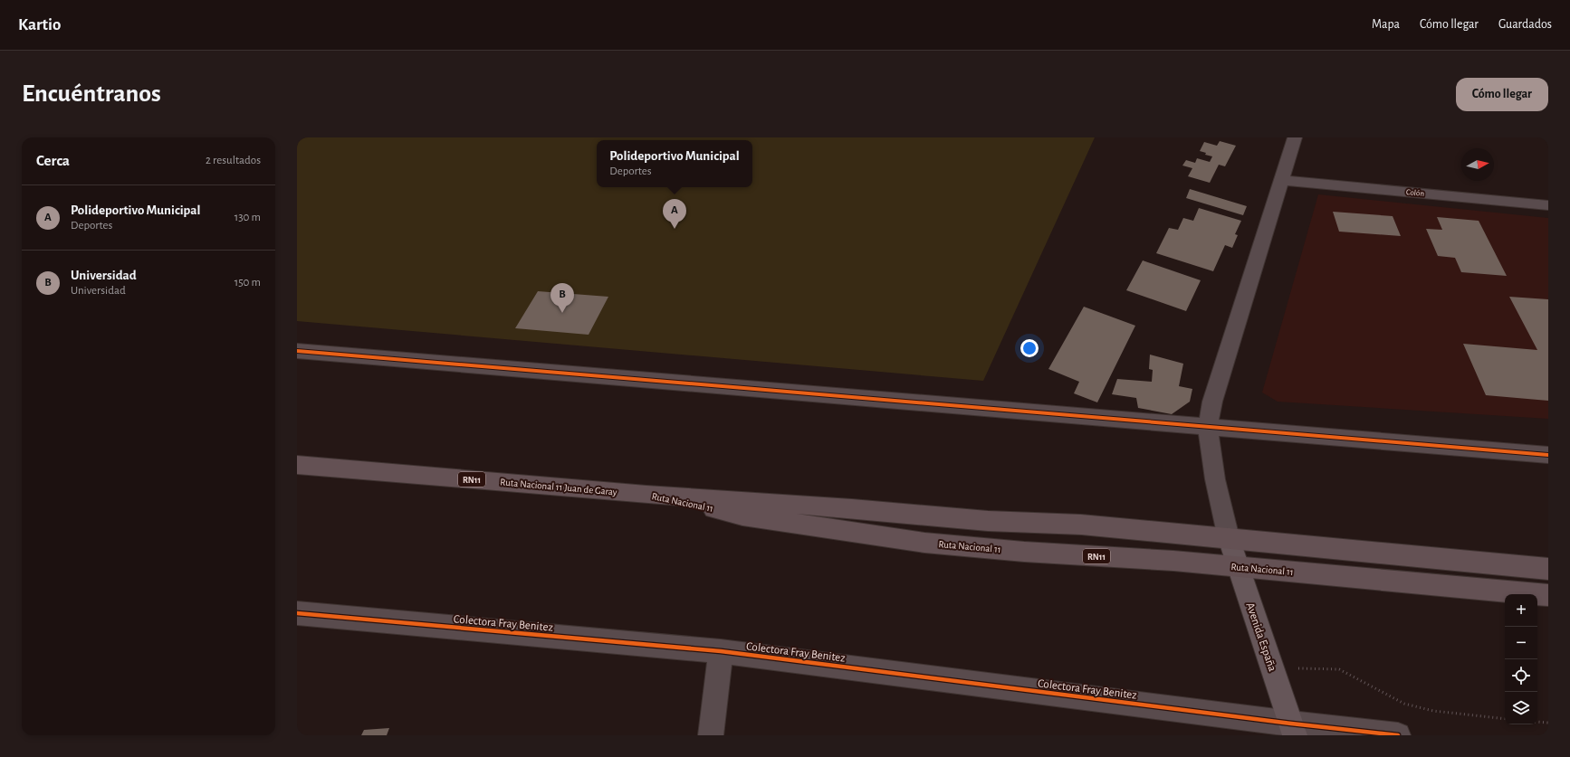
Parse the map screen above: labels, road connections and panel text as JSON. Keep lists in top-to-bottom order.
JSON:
{
  "streets": {
    "highway": ["RN11", "Ruta Nacional 11 Juan de Garay", "Ruta Nacional 11"],
    "main road": ["Avenida España"],
    "street": ["Colón", "Colectora Fray Benitez"]
  },
  "crossings": [
    ["Ruta Nacional 11 Juan de Garay", "Ruta Nacional 11"],
    ["Ruta Nacional 11", "Avenida España"],
    ["Colectora Fray Benitez", "Avenida España"]
  ],
  "north": "right",
  "page": {
    "header": "Kartio",
    "nav": ["Mapa", "Cómo llegar", "Guardados"],
    "buttons": "Cómo llegar",
    "title": "Encuéntranos",
    "heading": ["Cerca", "2 resultados"],
    "popup": ["Polideportivo Municipal", "Deportes"],
    "list": [
      {
        "mark": "A",
        "name": "Polideportivo Municipal",
        "note": "Deportes",
        "value": "130 m"
      },
      {
        "mark": "B",
        "name": "Universidad",
        "note": "Universidad",
        "value": "150 m"
      }
    ],
    "pins": ["A", "B"],
    "map_buttons": ["+", "−"]
  }
}
